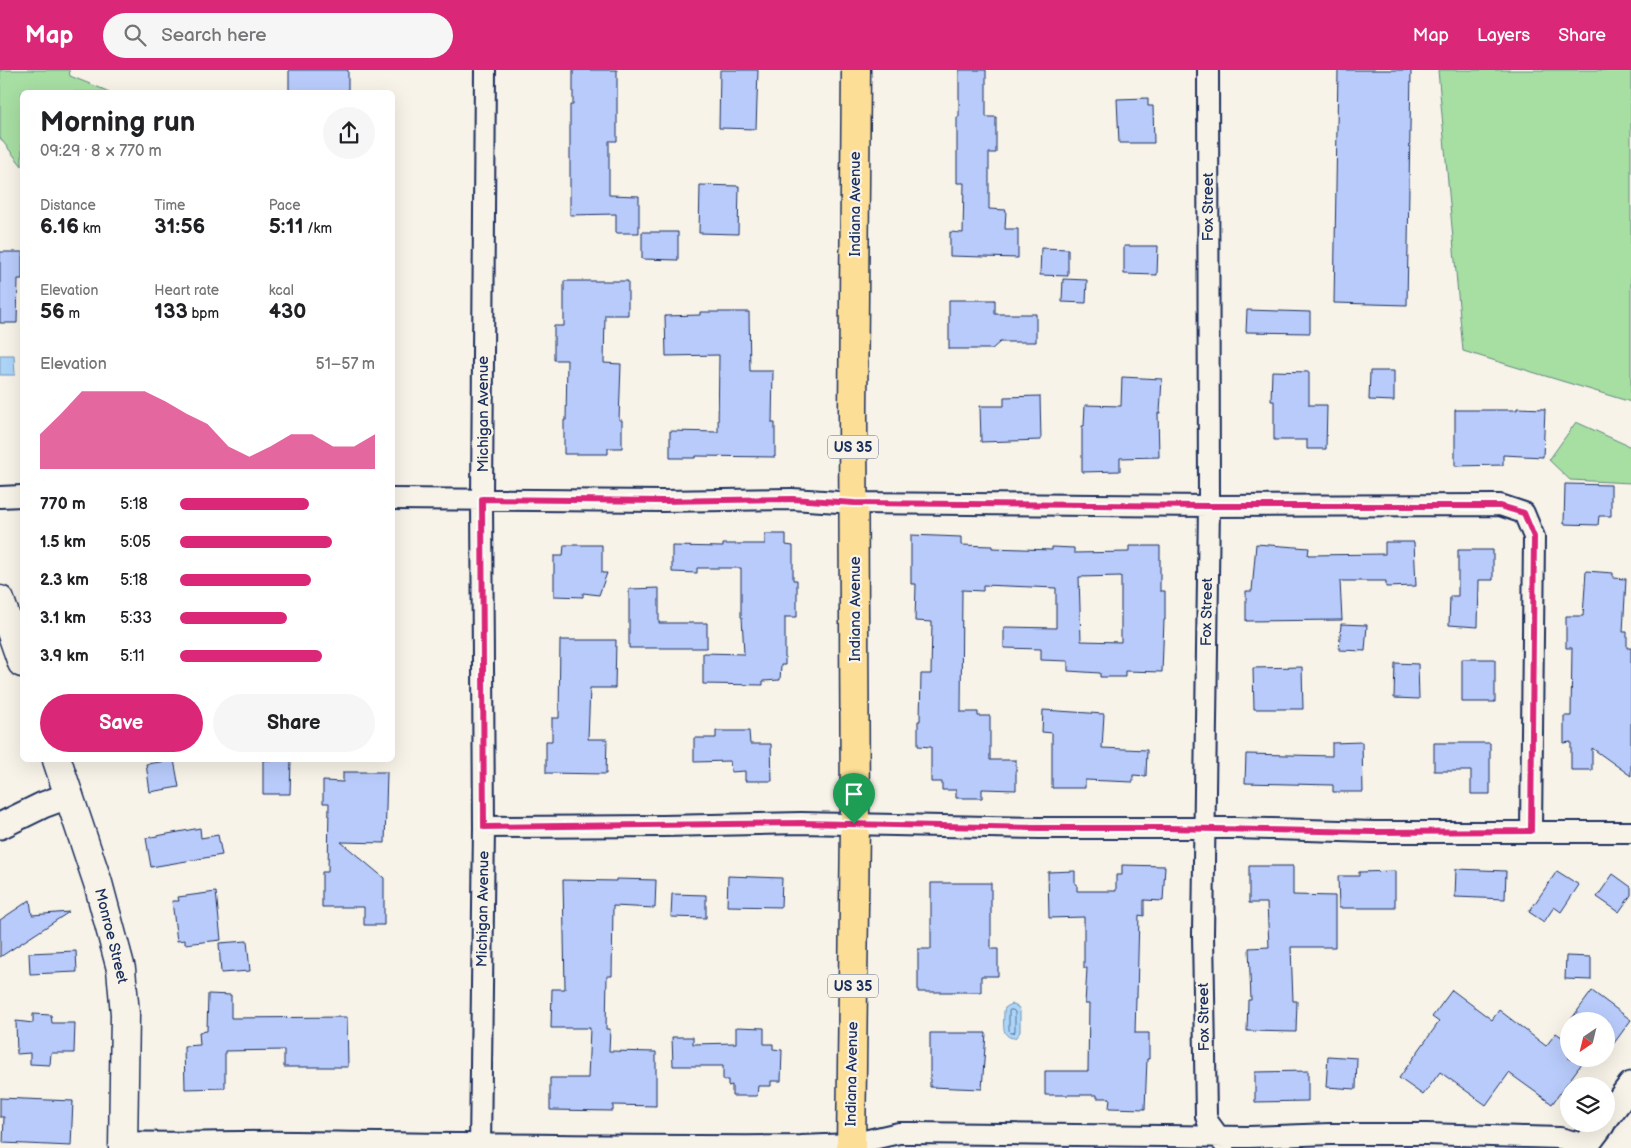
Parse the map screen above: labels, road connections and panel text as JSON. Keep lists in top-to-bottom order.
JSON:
{
  "streets": {
    "main road": ["Indiana Avenue", "US 35", "Monroe Street"],
    "street": ["Fox Street", "Michigan Avenue"]
  },
  "north": "bottom left",
  "page": {
    "header": "Map",
    "search": "Search here",
    "nav": ["Map", "Layers", "Share"],
    "heading": ["Morning run", "09:29 · 8 × 770 m"],
    "stats": [
      ["Distance", "6.16 km"],
      ["Time", "31:56"],
      ["Pace", "5:11 /km"],
      ["Elevation", "56 m"],
      ["Heart rate", "133 bpm"],
      ["kcal", "430"]
    ],
    "chart": ["Elevation", "51–57 m"],
    "list": [
      {
        "name": "770 m",
        "note": "5:18"
      },
      {
        "name": "1.5 km",
        "note": "5:05"
      },
      {
        "name": "2.3 km",
        "note": "5:18"
      },
      {
        "name": "3.1 km",
        "note": "5:33"
      },
      {
        "name": "3.9 km",
        "note": "5:11"
      }
    ],
    "buttons": ["Save", "Share"]
  }
}
